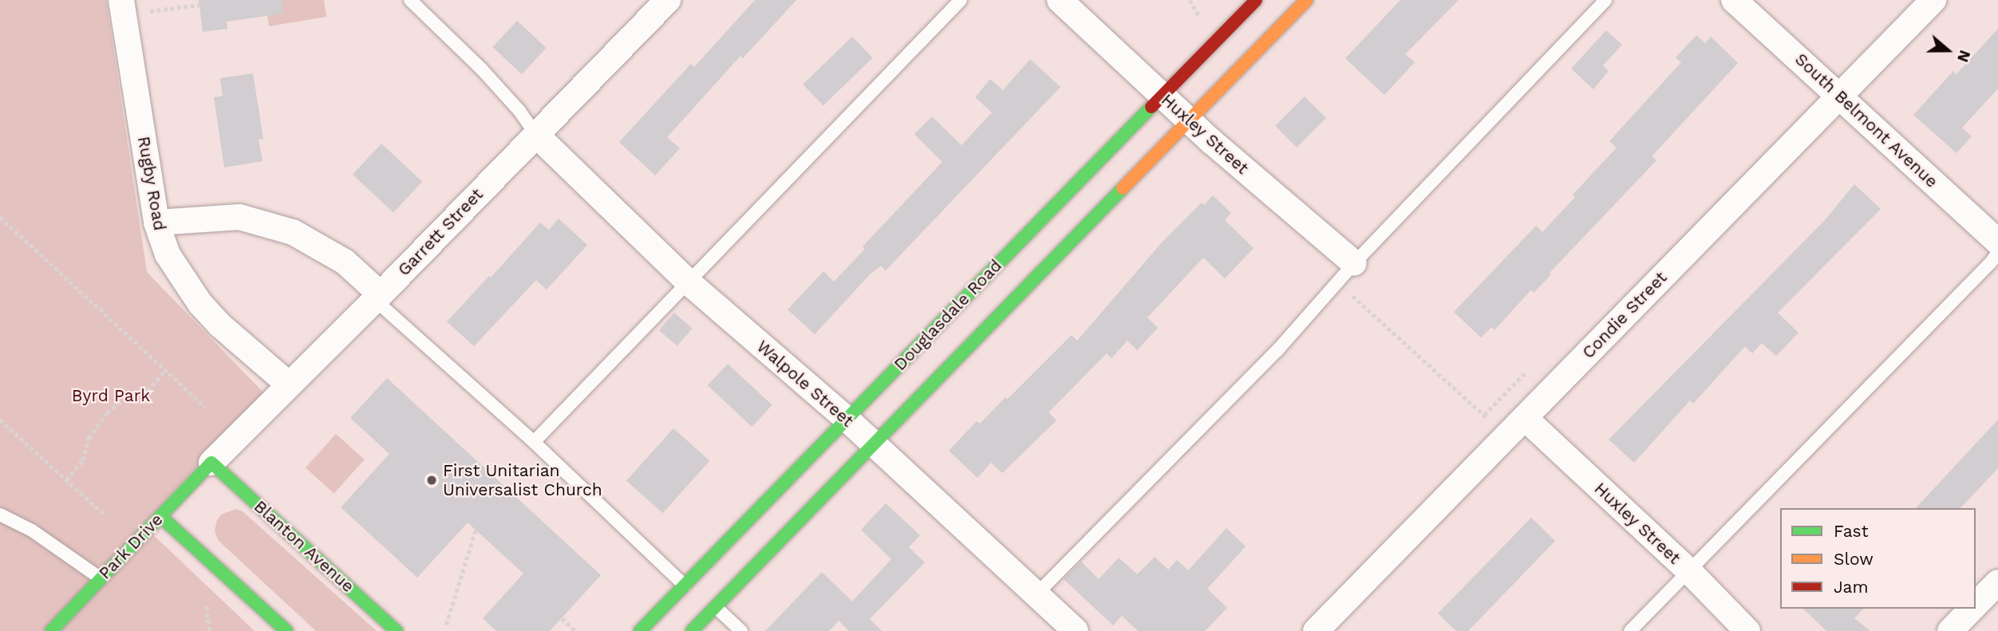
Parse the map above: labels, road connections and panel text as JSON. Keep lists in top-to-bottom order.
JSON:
{
  "streets": {
    "street": [
      "South Belmont Avenue",
      "Huxley Street",
      "Rugby Road",
      "Garrett Street",
      "Douglasdale Road",
      "Condie Street",
      "Walpole Street",
      "Park Drive",
      "Blanton Avenue"
    ]
  },
  "crossings": [
    ["South Belmont Avenue", "Condie Street"],
    ["Huxley Street", "Douglasdale Road"],
    ["Huxley Street", "Condie Street"],
    ["Rugby Road", "Garrett Street"],
    ["Garrett Street", "Walpole Street"],
    ["Garrett Street", "Park Drive"],
    ["Garrett Street", "Blanton Avenue"],
    ["Douglasdale Road", "Walpole Street"],
    ["Park Drive", "Blanton Avenue"]
  ],
  "parks": ["Byrd Park"],
  "places": ["First Unitarian Universalist Church"],
  "legend": ["Fast", "Slow", "Jam"],
  "north": "right"
}
